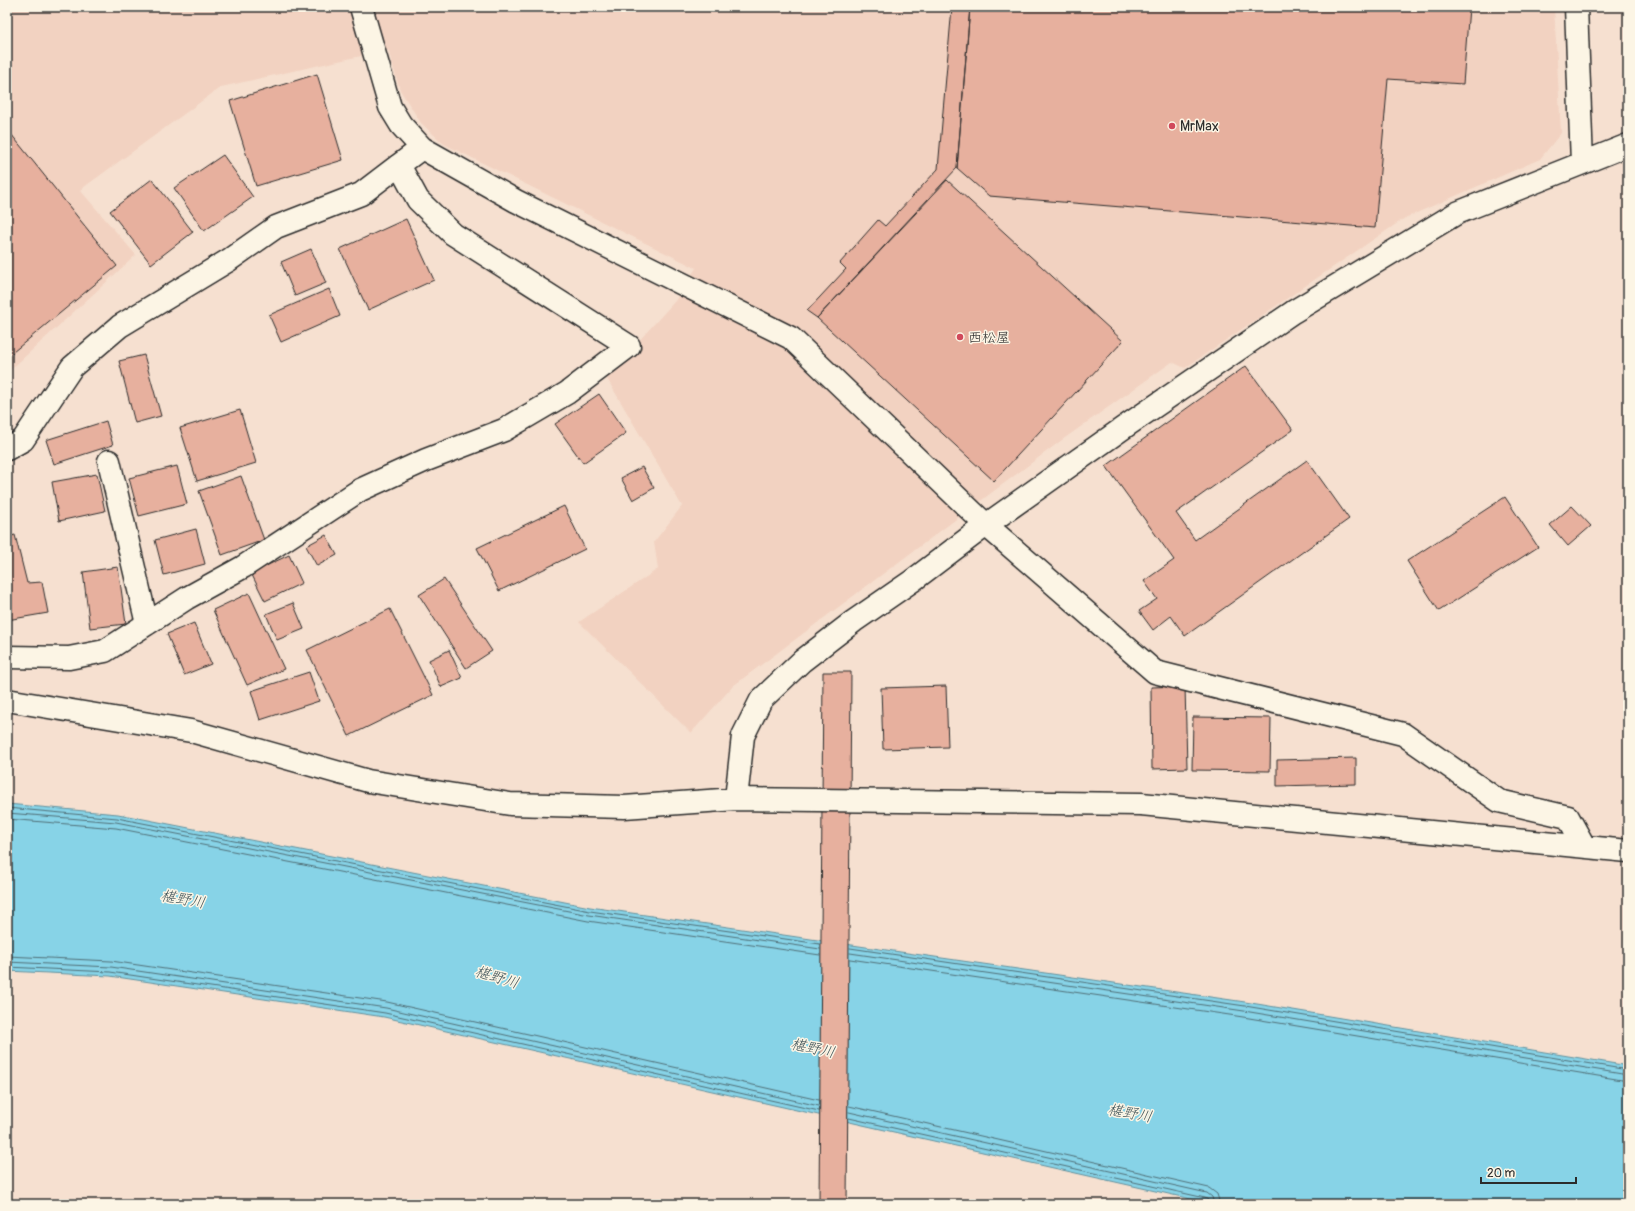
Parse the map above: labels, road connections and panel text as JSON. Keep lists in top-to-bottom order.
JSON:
{
  "water": ["椹野川"],
  "places": ["MrMax", "西松屋"],
  "scale_bar": "20 m"
}
